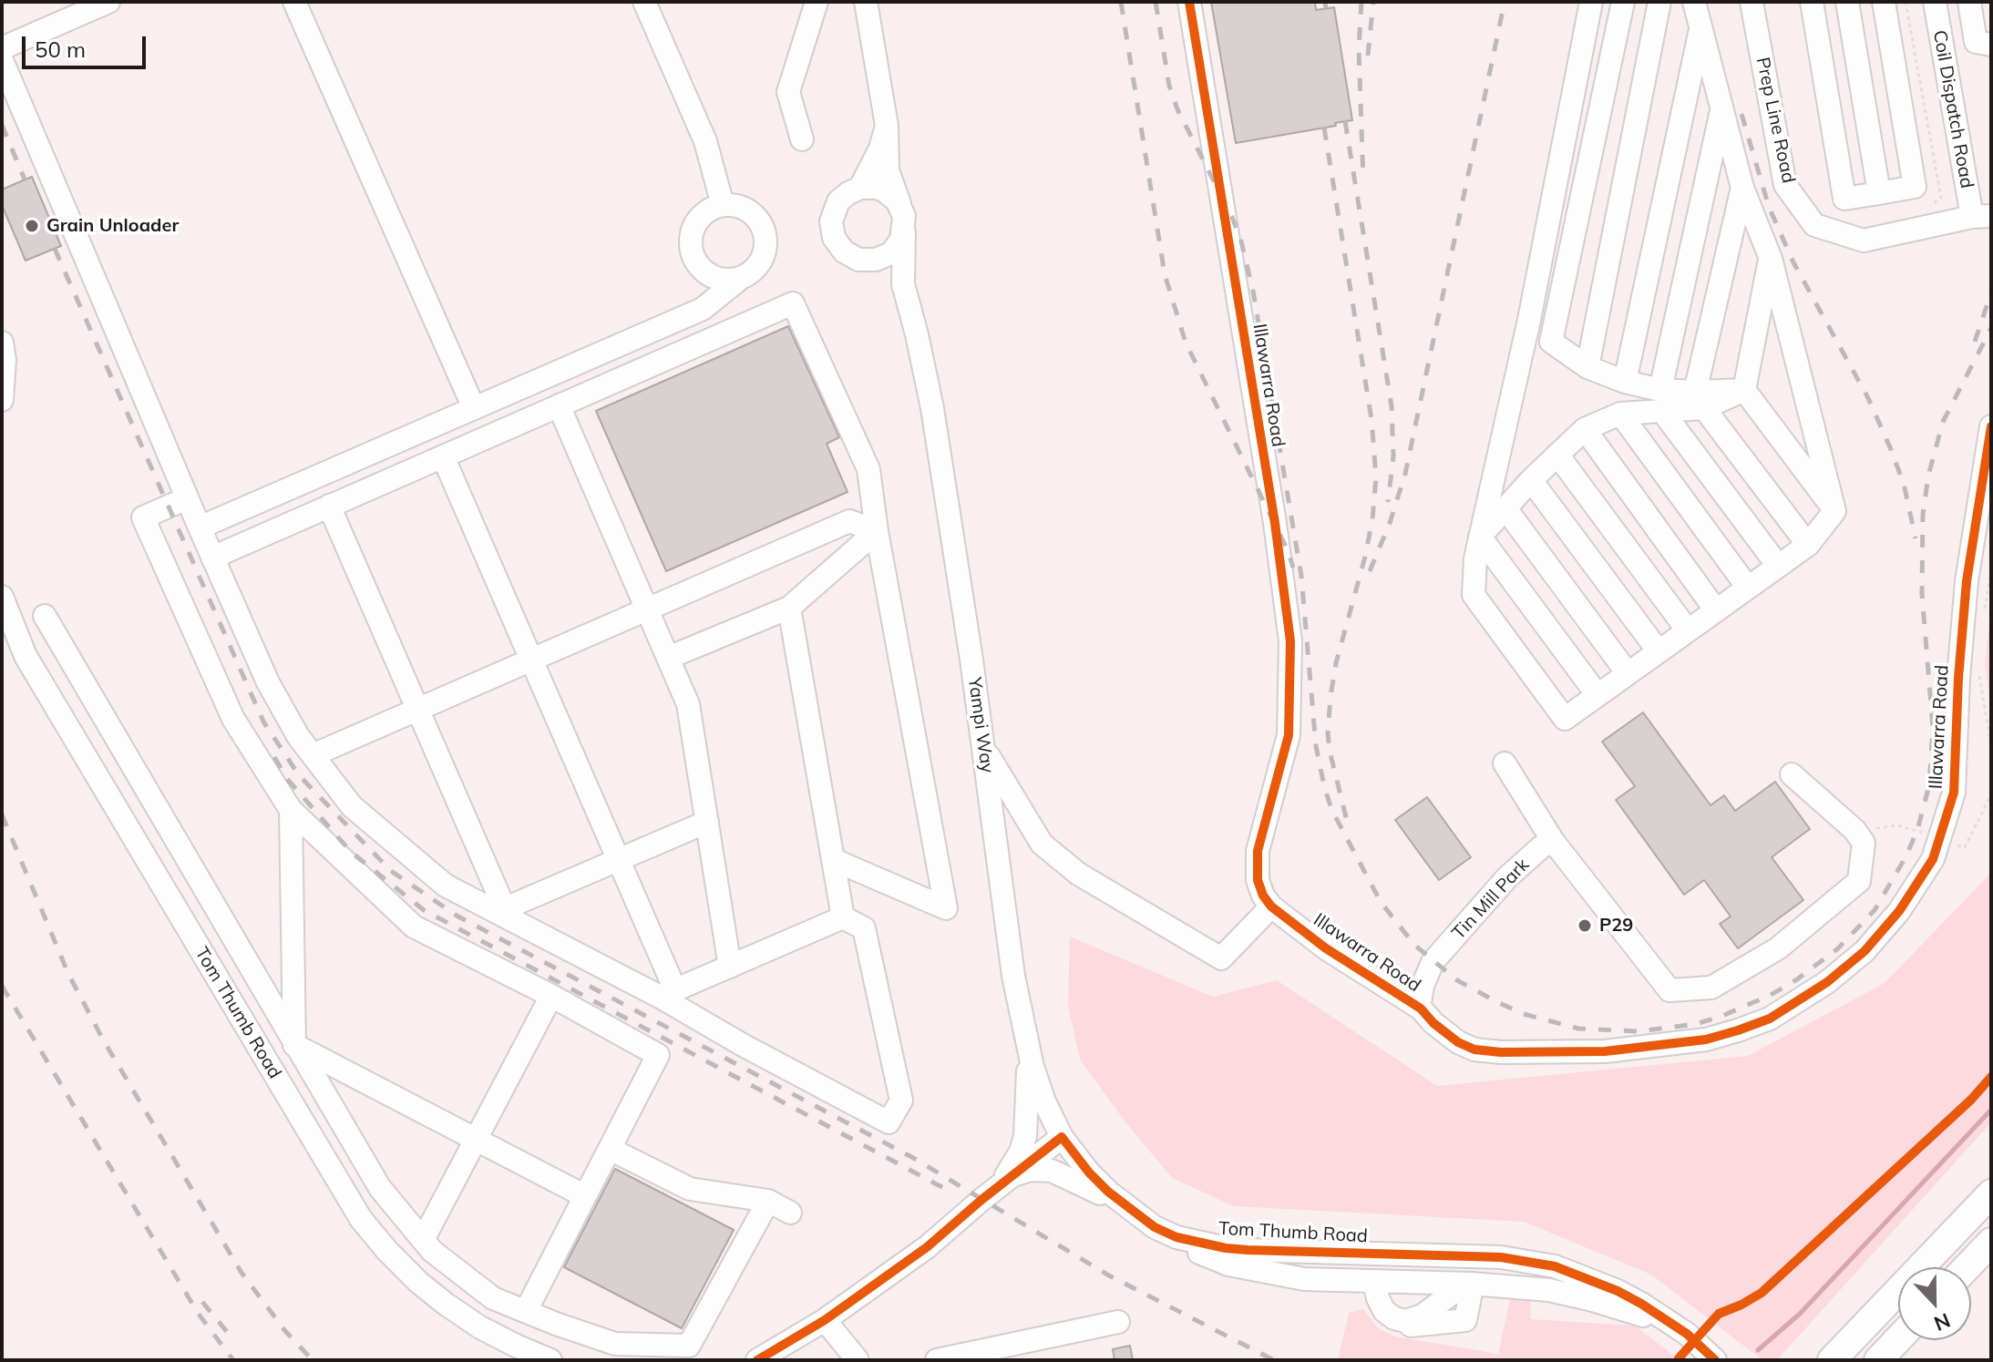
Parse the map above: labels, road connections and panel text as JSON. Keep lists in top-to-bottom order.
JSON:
{
  "streets": {
    "street": [
      "Coil Dispatch Road",
      "Prep Line Road",
      "Illawarra Road",
      "Yampi Way",
      "Tin Mill Park",
      "Tom Thumb Road"
    ]
  },
  "crossings": [
    ["Coil Dispatch Road", "Prep Line Road"],
    ["Illawarra Road", "Tin Mill Park"],
    ["Yampi Way", "Tom Thumb Road"]
  ],
  "places": ["Grain Unloader", "P29"],
  "scale_bar": "50 m",
  "north": "bottom"
}
